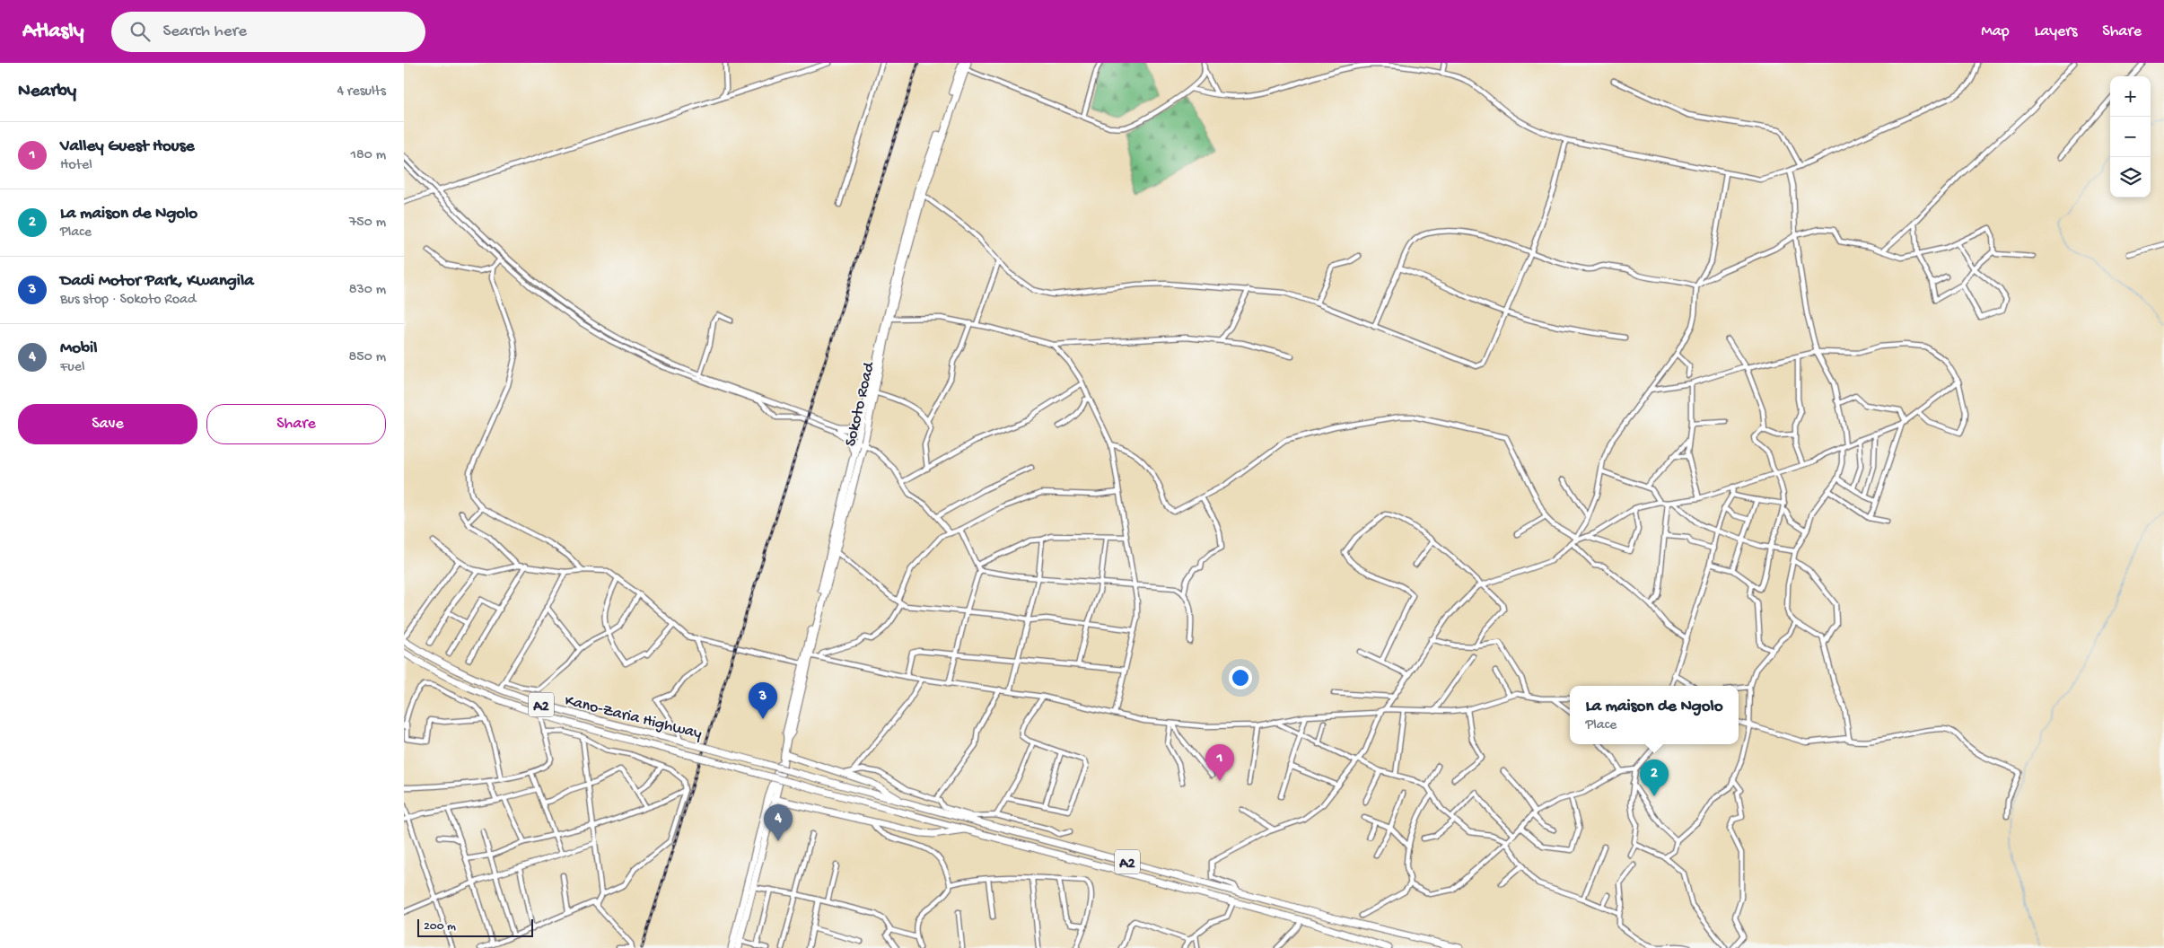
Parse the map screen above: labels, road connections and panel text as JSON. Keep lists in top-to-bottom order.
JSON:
{
  "streets": {
    "main road": ["Sokoto Road", "A2", "Kano-Zaria Highway"]
  },
  "crossings": [
    ["A2", "Kano-Zaria Highway"]
  ],
  "scale_bar": "200 m",
  "page": {
    "header": "Atlasly",
    "search": "Search here",
    "nav": ["Map", "Layers", "Share"],
    "heading": ["Nearby", "4 results"],
    "map_buttons": ["+", "−"],
    "list": [
      {
        "mark": "1",
        "name": "Valley Guest House",
        "note": "Hotel",
        "value": "180 m"
      },
      {
        "mark": "2",
        "name": "La maison de Ngolo",
        "note": "Place",
        "value": "750 m"
      },
      {
        "mark": "3",
        "name": "Dadi Motor Park, Kwangila",
        "note": "Bus stop · Sokoto Road",
        "value": "830 m"
      },
      {
        "mark": "4",
        "name": "Mobil",
        "note": "Fuel",
        "value": "850 m"
      }
    ],
    "buttons": ["Save", "Share"],
    "pins": [
      "3",
      "1",
      "2",
      "4"
    ],
    "popup": ["La maison de Ngolo", "Place"],
    "scale": "200 m"
  }
}
